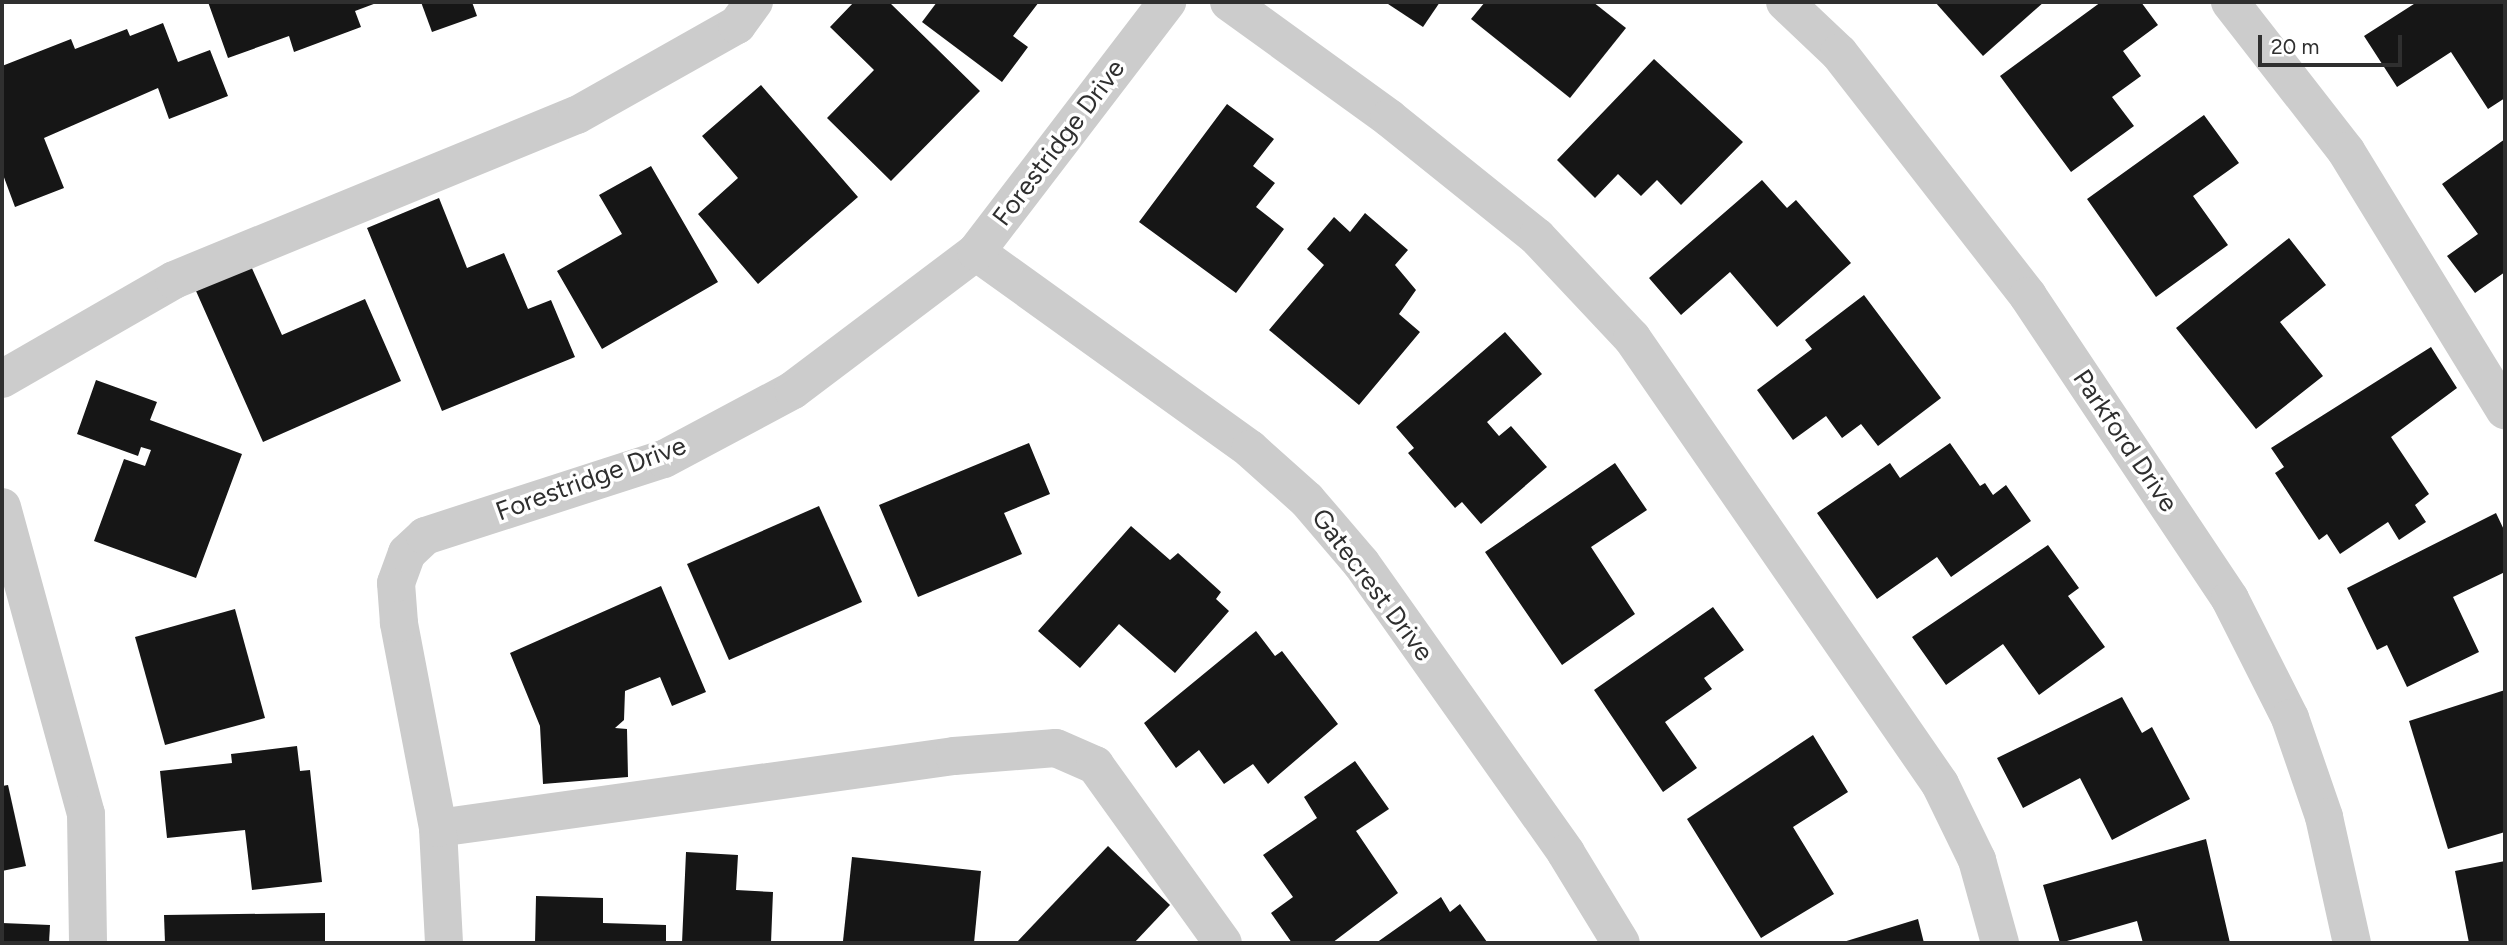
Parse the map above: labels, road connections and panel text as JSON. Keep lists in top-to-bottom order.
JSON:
{
  "streets": {
    "street": ["Forestridge Drive", "Parkford Drive", "Gatecrest Drive"]
  },
  "crossings": [
    ["Forestridge Drive", "Gatecrest Drive"]
  ],
  "scale_bar": "20 m"
}
